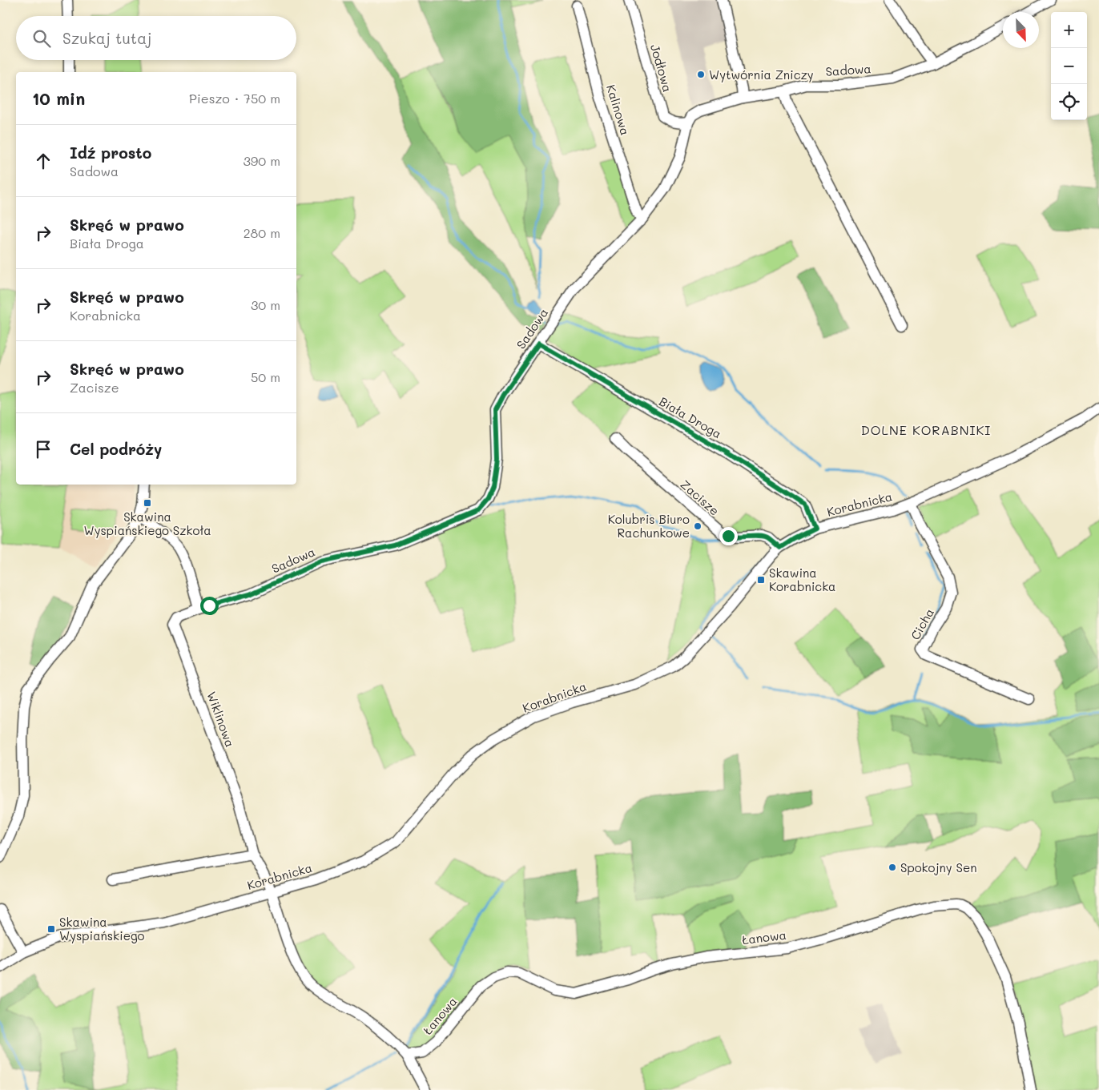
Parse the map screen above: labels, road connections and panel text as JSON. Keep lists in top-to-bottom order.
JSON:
{
  "streets": {
    "street": [
      "Jodłowa",
      "Sadowa",
      "Kalinowa",
      "Biała Droga",
      "Zacisze",
      "Korabnicka",
      "Cicha",
      "Wiklinowa",
      "Łanowa"
    ]
  },
  "crossings": [
    ["Jodłowa", "Sadowa"],
    ["Sadowa", "Kalinowa"],
    ["Sadowa", "Biała Droga"],
    ["Sadowa", "Wiklinowa"],
    ["Biała Droga", "Korabnicka"],
    ["Zacisze", "Korabnicka"],
    ["Korabnicka", "Cicha"],
    ["Korabnicka", "Wiklinowa"]
  ],
  "districts": ["DOLNE KORABNIKI"],
  "places": {
    "other": ["Wytwórnia Zniczy", "Kolubris Biuro Rachunkowe", "Spokojny Sen"],
    "transit": ["Skawina Wyspiańskiego Szkoła", "Skawina Korabnicka", "Skawina Wyspiańskiego"]
  },
  "north": "bottom right",
  "page": {
    "map_buttons": ["+", "−"],
    "search": "Szukaj tutaj",
    "heading": ["10 min", "Pieszo · 750 m"],
    "list": [
      ["Idź prosto", "Sadowa", "390 m"],
      ["Skręć w prawo", "Biała Droga", "280 m"],
      ["Skręć w prawo", "Korabnicka", "30 m"],
      ["Skręć w prawo", "Zacisze", "50 m"],
      "Cel podróży"
    ]
  }
}
